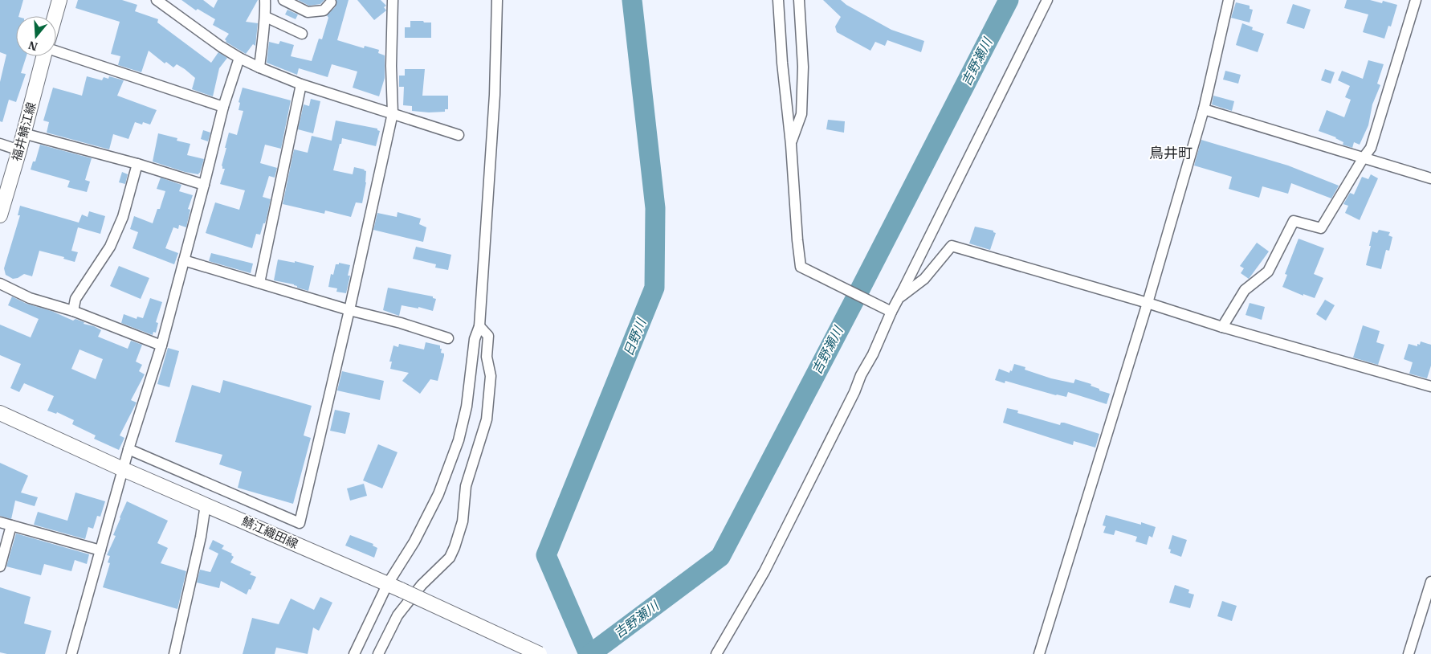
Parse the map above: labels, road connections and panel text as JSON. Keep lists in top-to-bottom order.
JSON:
{
  "streets": {
    "main road": ["福井鯖江線", "鯖江織田線"]
  },
  "districts": ["鳥井町"],
  "water": ["吉野瀬川", "日野川"],
  "north": "bottom"
}
